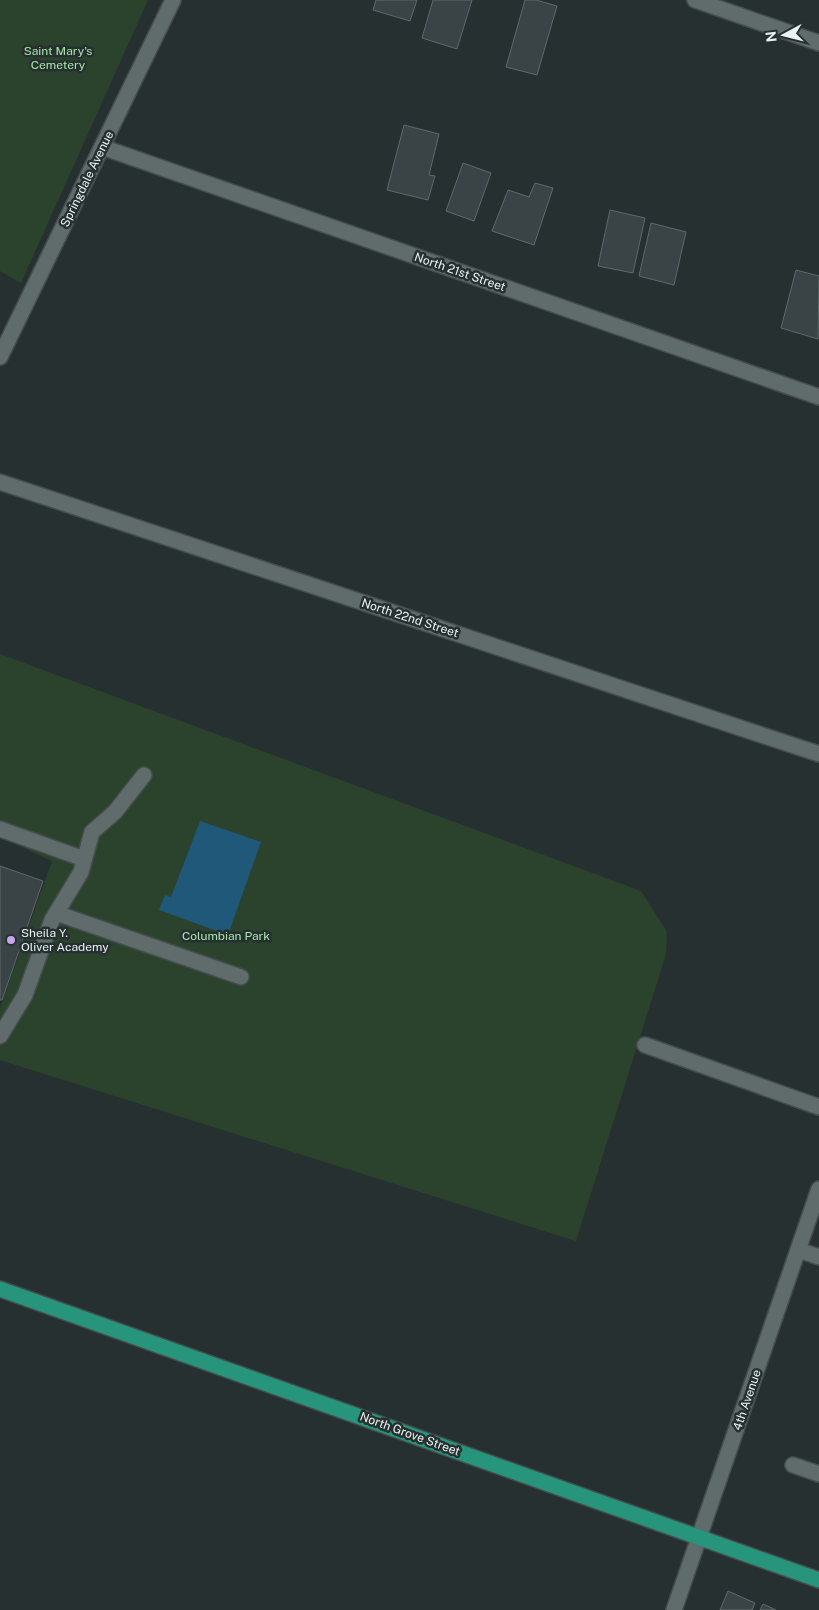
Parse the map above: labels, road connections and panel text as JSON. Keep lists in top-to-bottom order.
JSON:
{
  "streets": {
    "main road": ["North Grove Street"],
    "street": [
      "Springdale Avenue",
      "North 21st Street",
      "North 22nd Street",
      "4th Avenue"
    ]
  },
  "crossings": [
    ["Springdale Avenue", "North 21st Street"],
    ["4th Avenue", "North Grove Street"]
  ],
  "parks": ["Saint Mary's Cemetery", "Columbian Park"],
  "places": ["Sheila Y. Oliver Academy"],
  "north": "left"
}
